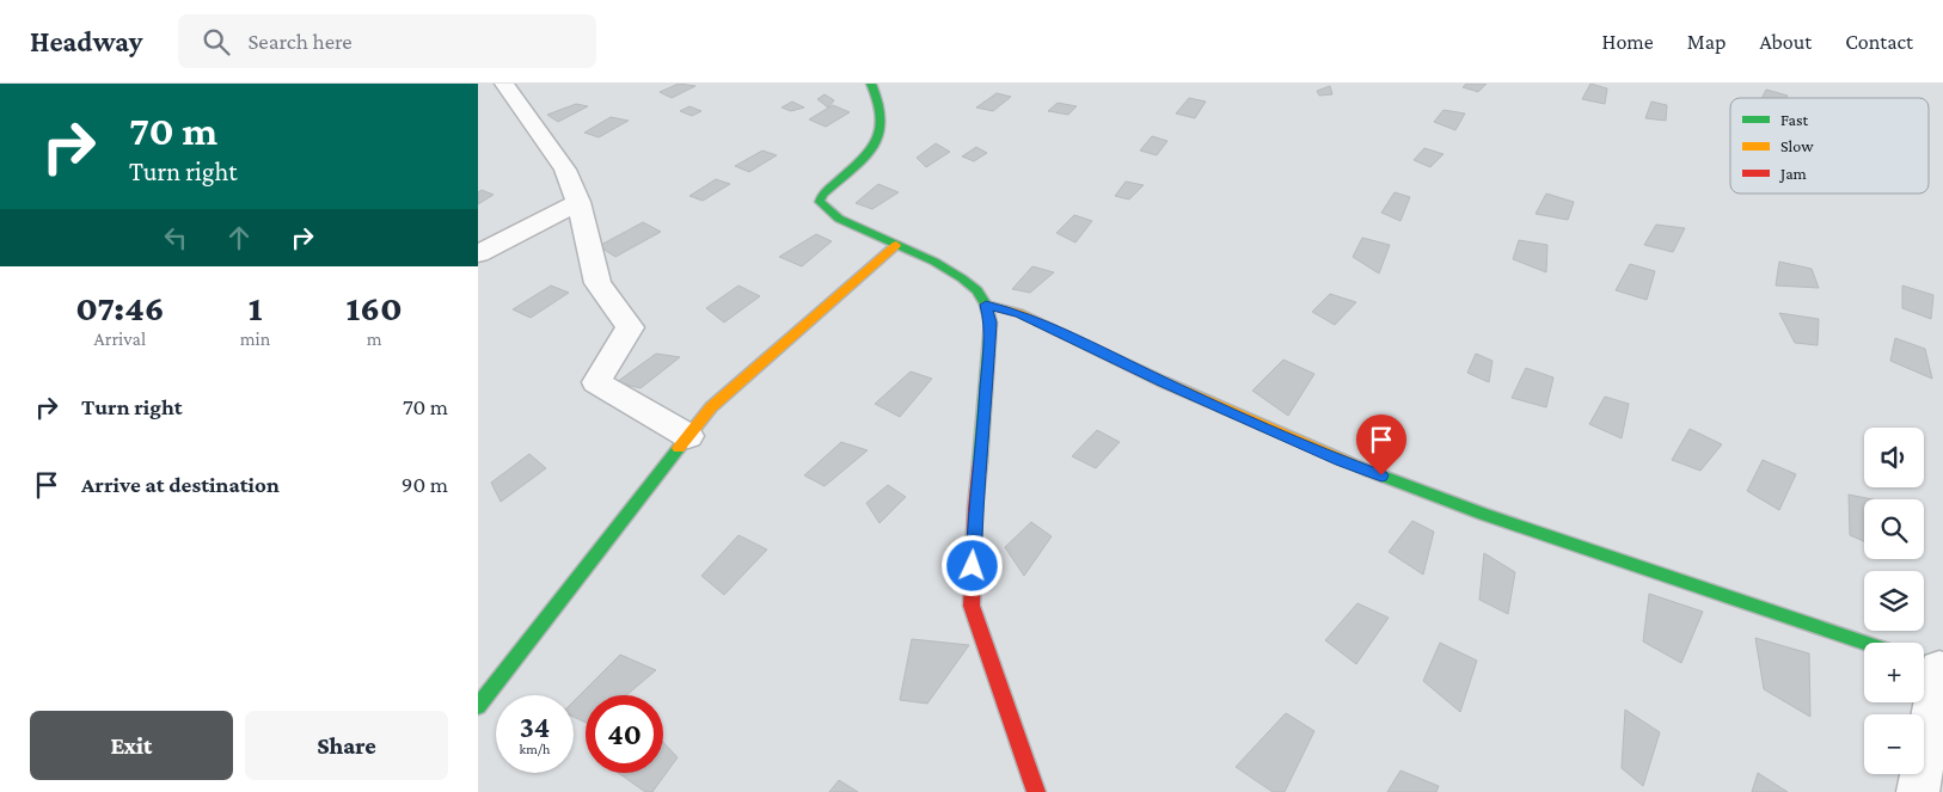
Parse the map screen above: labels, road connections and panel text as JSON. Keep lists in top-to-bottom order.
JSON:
{
  "legend": ["Fast", "Slow", "Jam"],
  "page": {
    "header": "Headway",
    "search": "Search here",
    "nav": [
      "Home",
      "Map",
      "About",
      "Contact"
    ],
    "turn": ["70 m", "Turn right"],
    "eta": [
      "07:46",
      "Arrival",
      "1",
      "min",
      "160",
      "m"
    ],
    "list": [
      {
        "name": "Turn right",
        "value": "70 m"
      },
      {
        "name": "Arrive at destination",
        "value": "90 m"
      }
    ],
    "map_buttons": ["+", "−"],
    "speed": "34 km/h",
    "limit": "40",
    "buttons": ["Exit", "Share"]
  }
}
